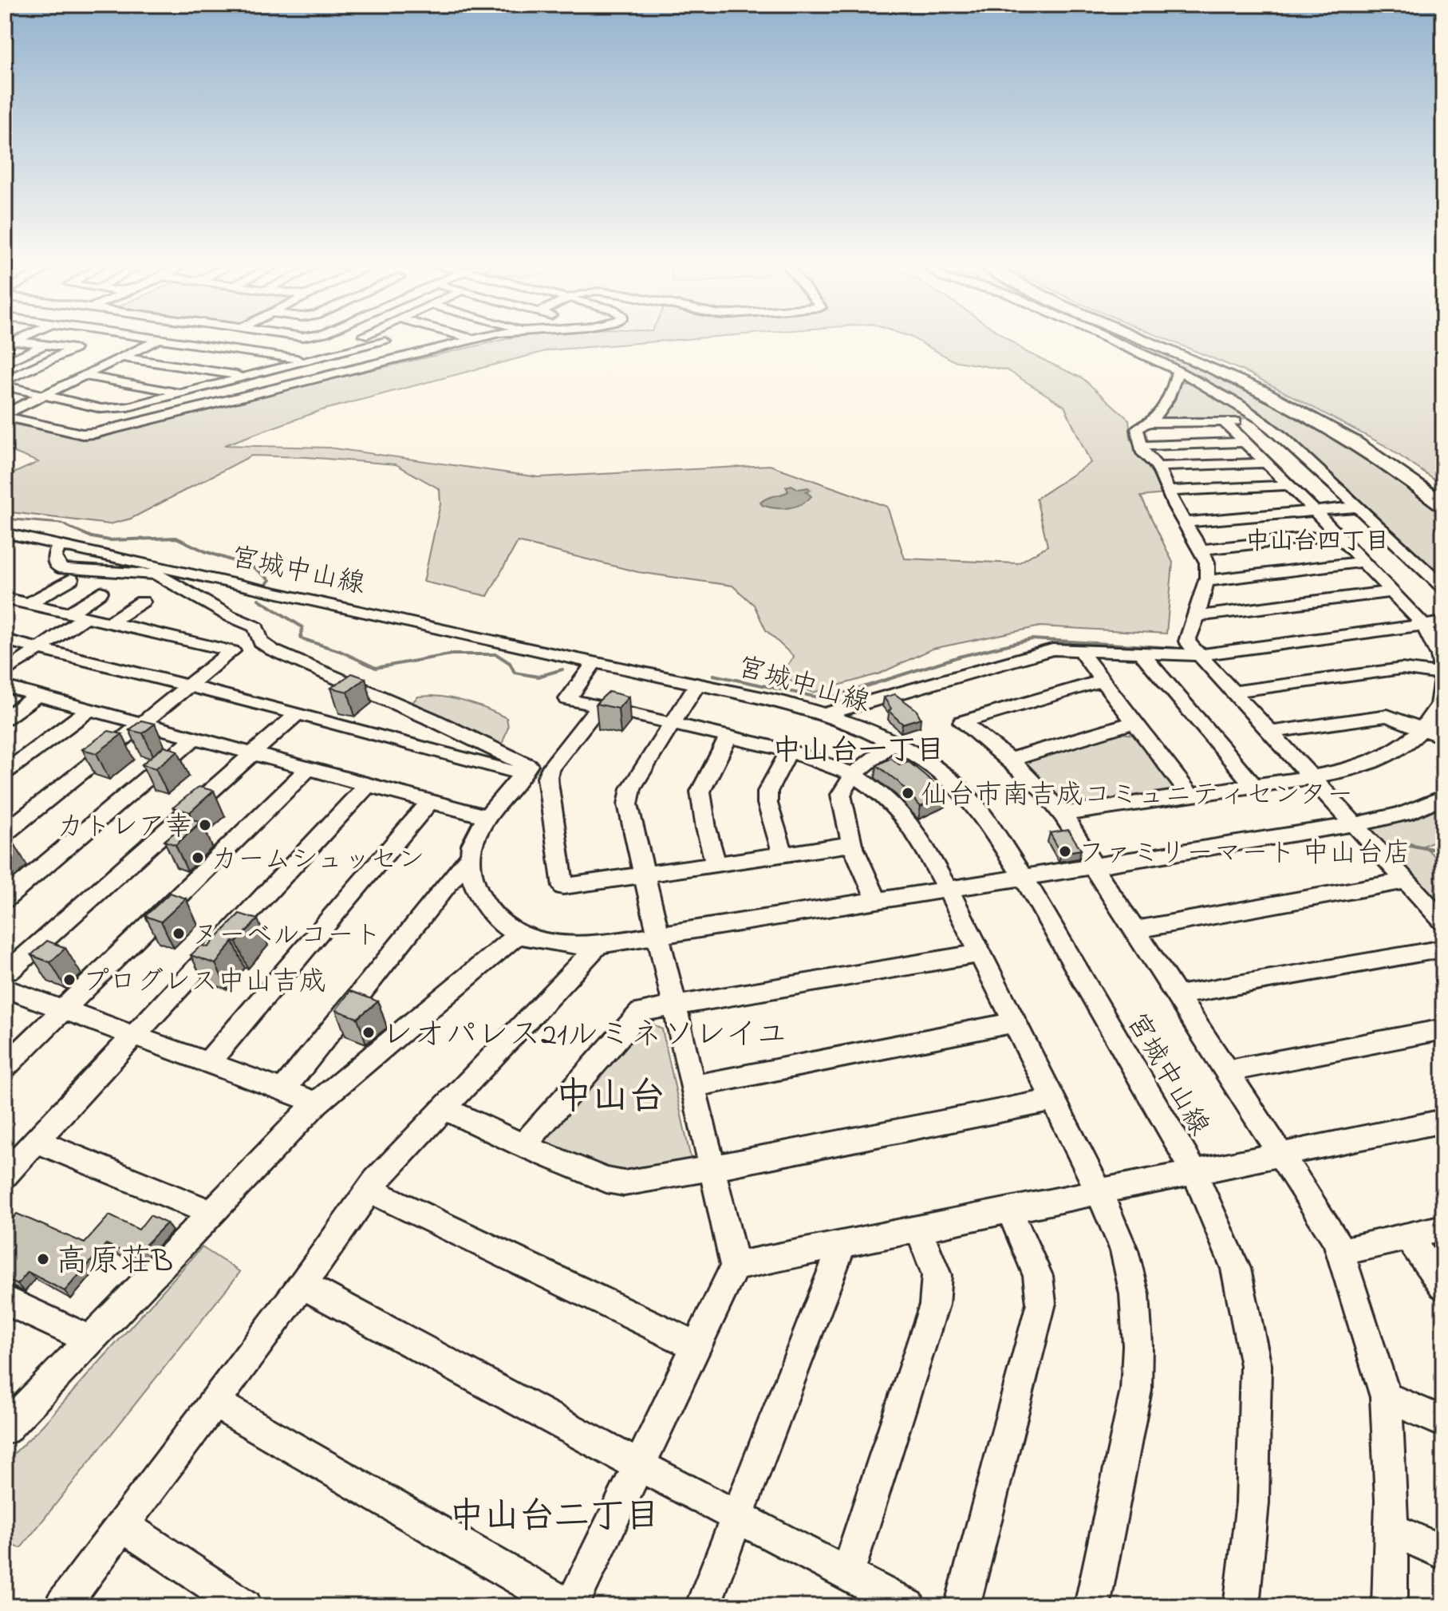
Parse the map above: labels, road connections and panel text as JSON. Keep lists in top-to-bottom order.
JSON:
{
  "streets": {
    "street": ["宮城中山線"]
  },
  "districts": [
    "中山台四丁目",
    "中山台一丁目",
    "中山台",
    "中山台二丁目"
  ],
  "places": [
    "仙台市南吉成コミュニティセンター",
    "カトレア幸",
    "ファミリーマート 中山台店",
    "カームシュッセン",
    "ヌーベルコート",
    "プログレス中山吉成",
    "レオパレス21ルミネソレイユ",
    "高原荘B"
  ]
}
